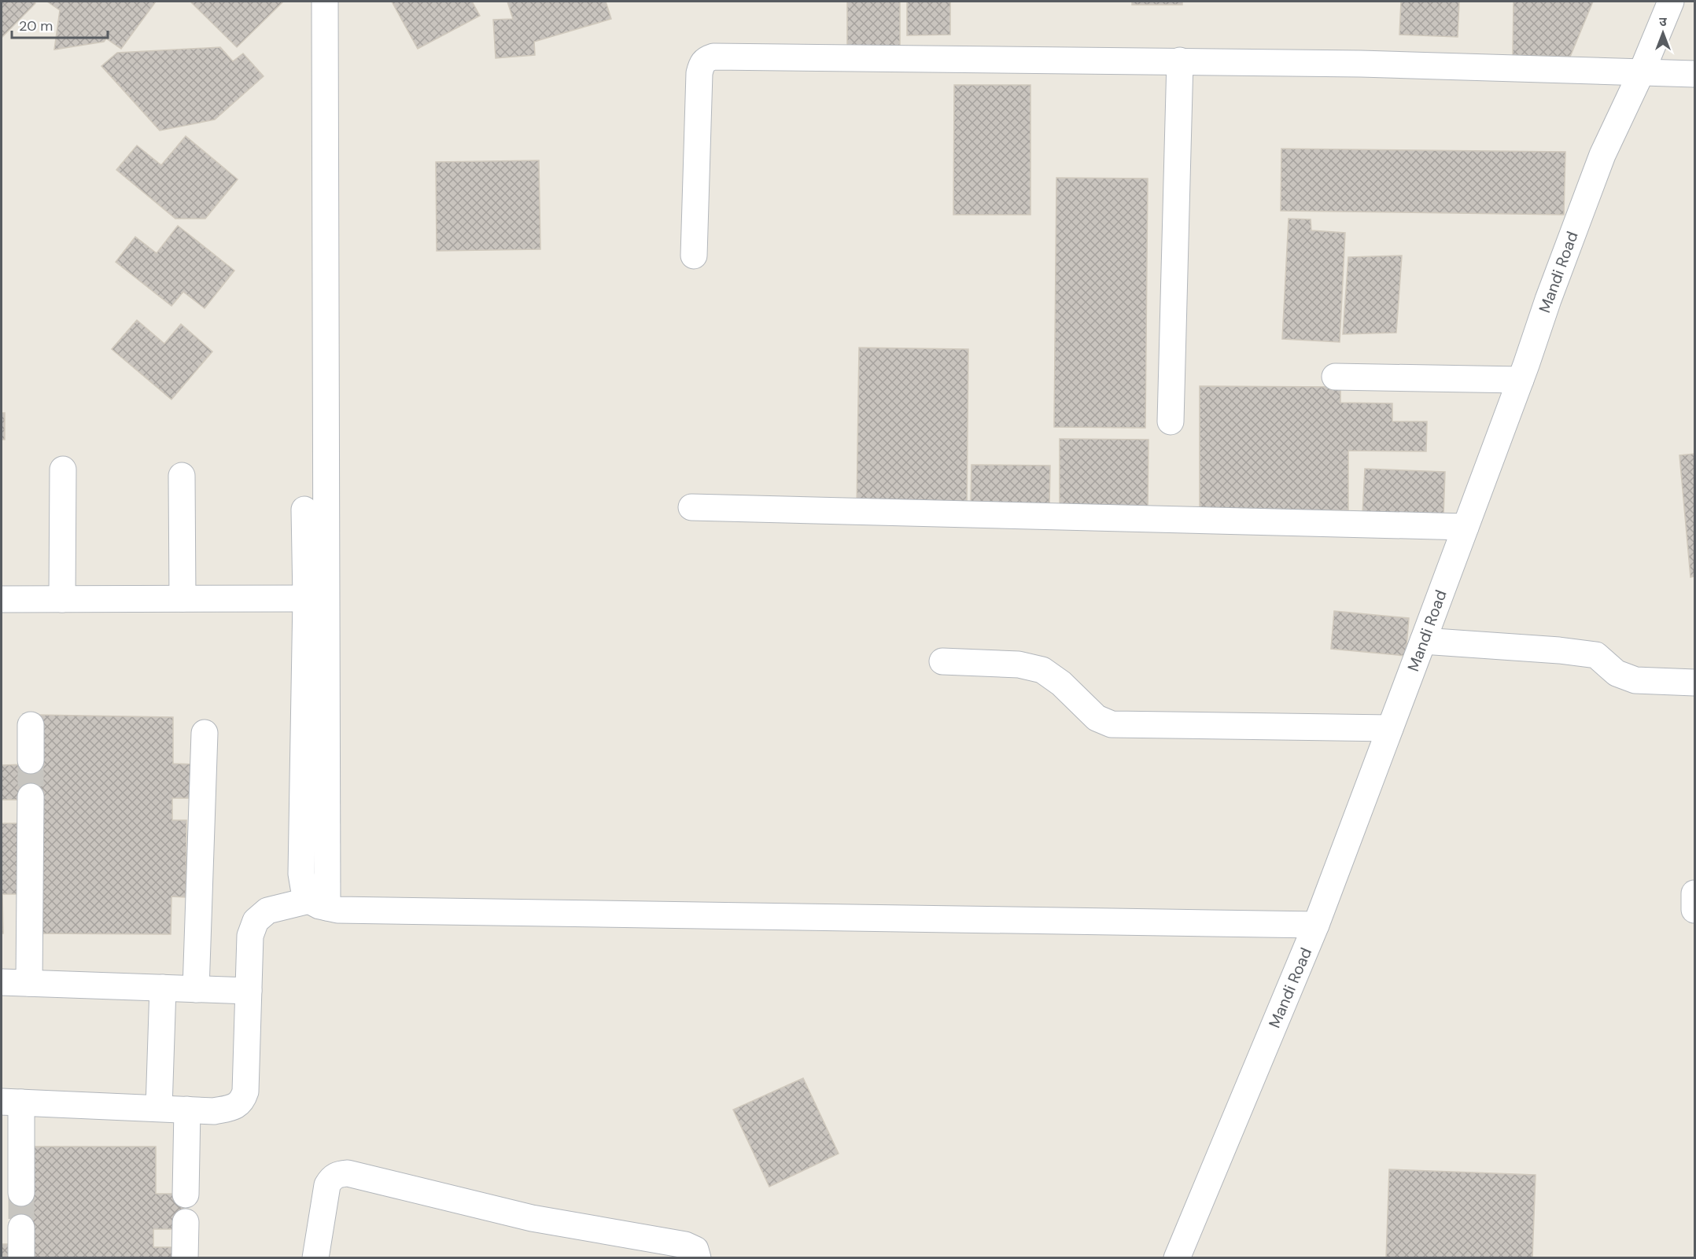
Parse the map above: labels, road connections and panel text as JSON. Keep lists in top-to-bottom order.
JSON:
{
  "streets": {
    "street": ["Mandi Road"]
  },
  "scale_bar": "20 m",
  "north": "top"
}
